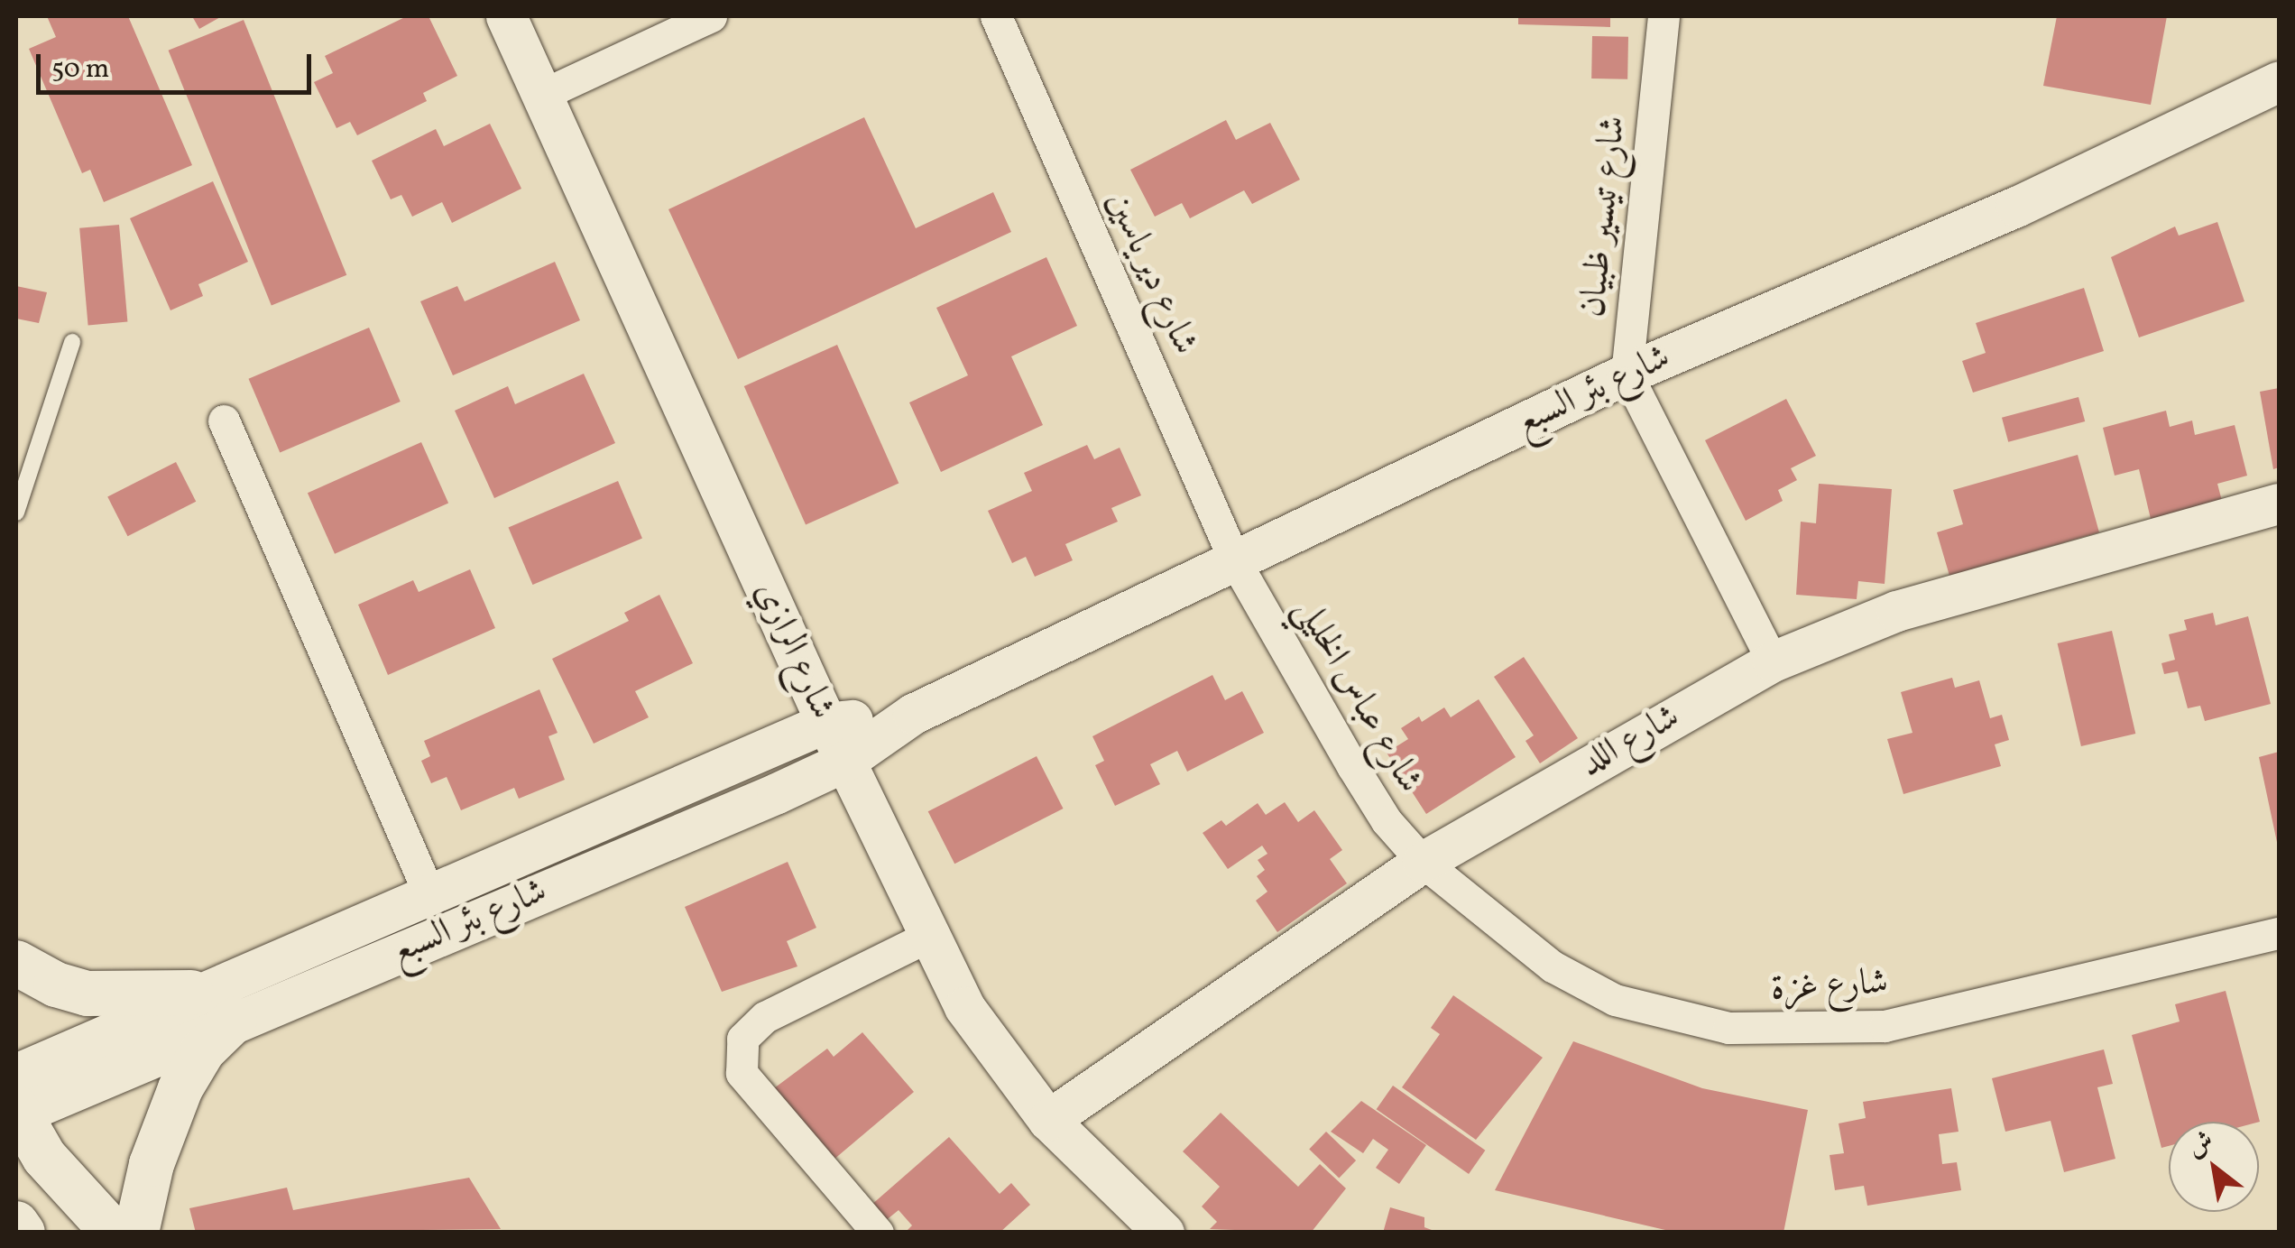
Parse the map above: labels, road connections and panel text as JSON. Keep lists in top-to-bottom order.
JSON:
{
  "streets": {
    "street": [
      "شارع تيسير ظبيان",
      "شارع دير ياسين",
      "شارع بئر السبع",
      "شارع الرازي",
      "شارع عباس الخليلي",
      "شارع اللد",
      "شارع غزة"
    ]
  },
  "crossings": [
    ["شارع تيسير ظبيان", "شارع بئر السبع"],
    ["شارع دير ياسين", "شارع بئر السبع"],
    ["شارع دير ياسين", "شارع عباس الخليلي"],
    ["شارع بئر السبع", "شارع الرازي"],
    ["شارع بئر السبع", "شارع عباس الخليلي"],
    ["شارع الرازي", "شارع اللد"],
    ["شارع عباس الخليلي", "شارع اللد"],
    ["شارع عباس الخليلي", "شارع غزة"],
    ["شارع اللد", "شارع غزة"]
  ],
  "scale_bar": "50 m",
  "north": "top left"
}
